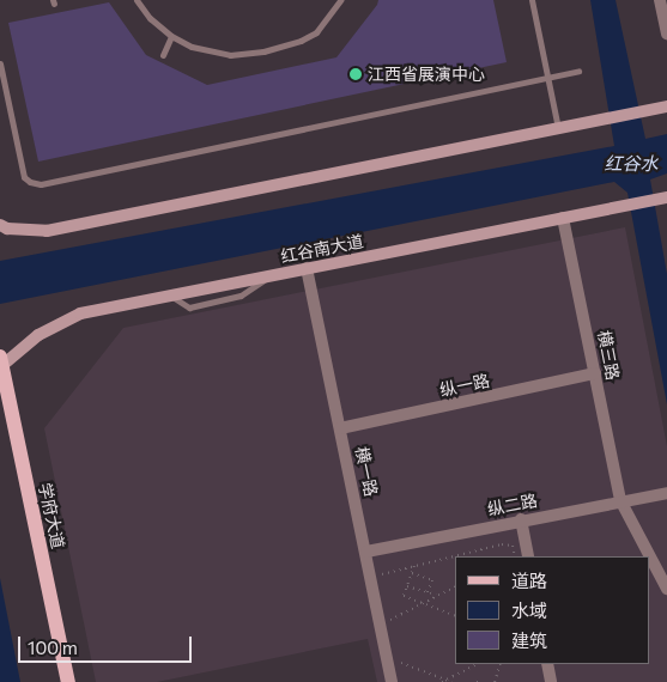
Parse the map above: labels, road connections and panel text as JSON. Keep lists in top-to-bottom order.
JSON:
{
  "streets": {
    "main road": ["红谷南大道", "学府大道"],
    "street": [
      "横三路",
      "纵一路",
      "横一路",
      "纵二路"
    ]
  },
  "crossings": [
    ["红谷南大道", "横三路"],
    ["红谷南大道", "横一路"],
    ["红谷南大道", "学府大道"],
    ["横三路", "纵一路"],
    ["横三路", "纵二路"],
    ["纵一路", "横一路"],
    ["横一路", "纵二路"]
  ],
  "water": ["红谷水"],
  "places": ["江西省展演中心"],
  "legend": ["道路", "水域", "建筑"],
  "scale_bar": "100 m"
}
